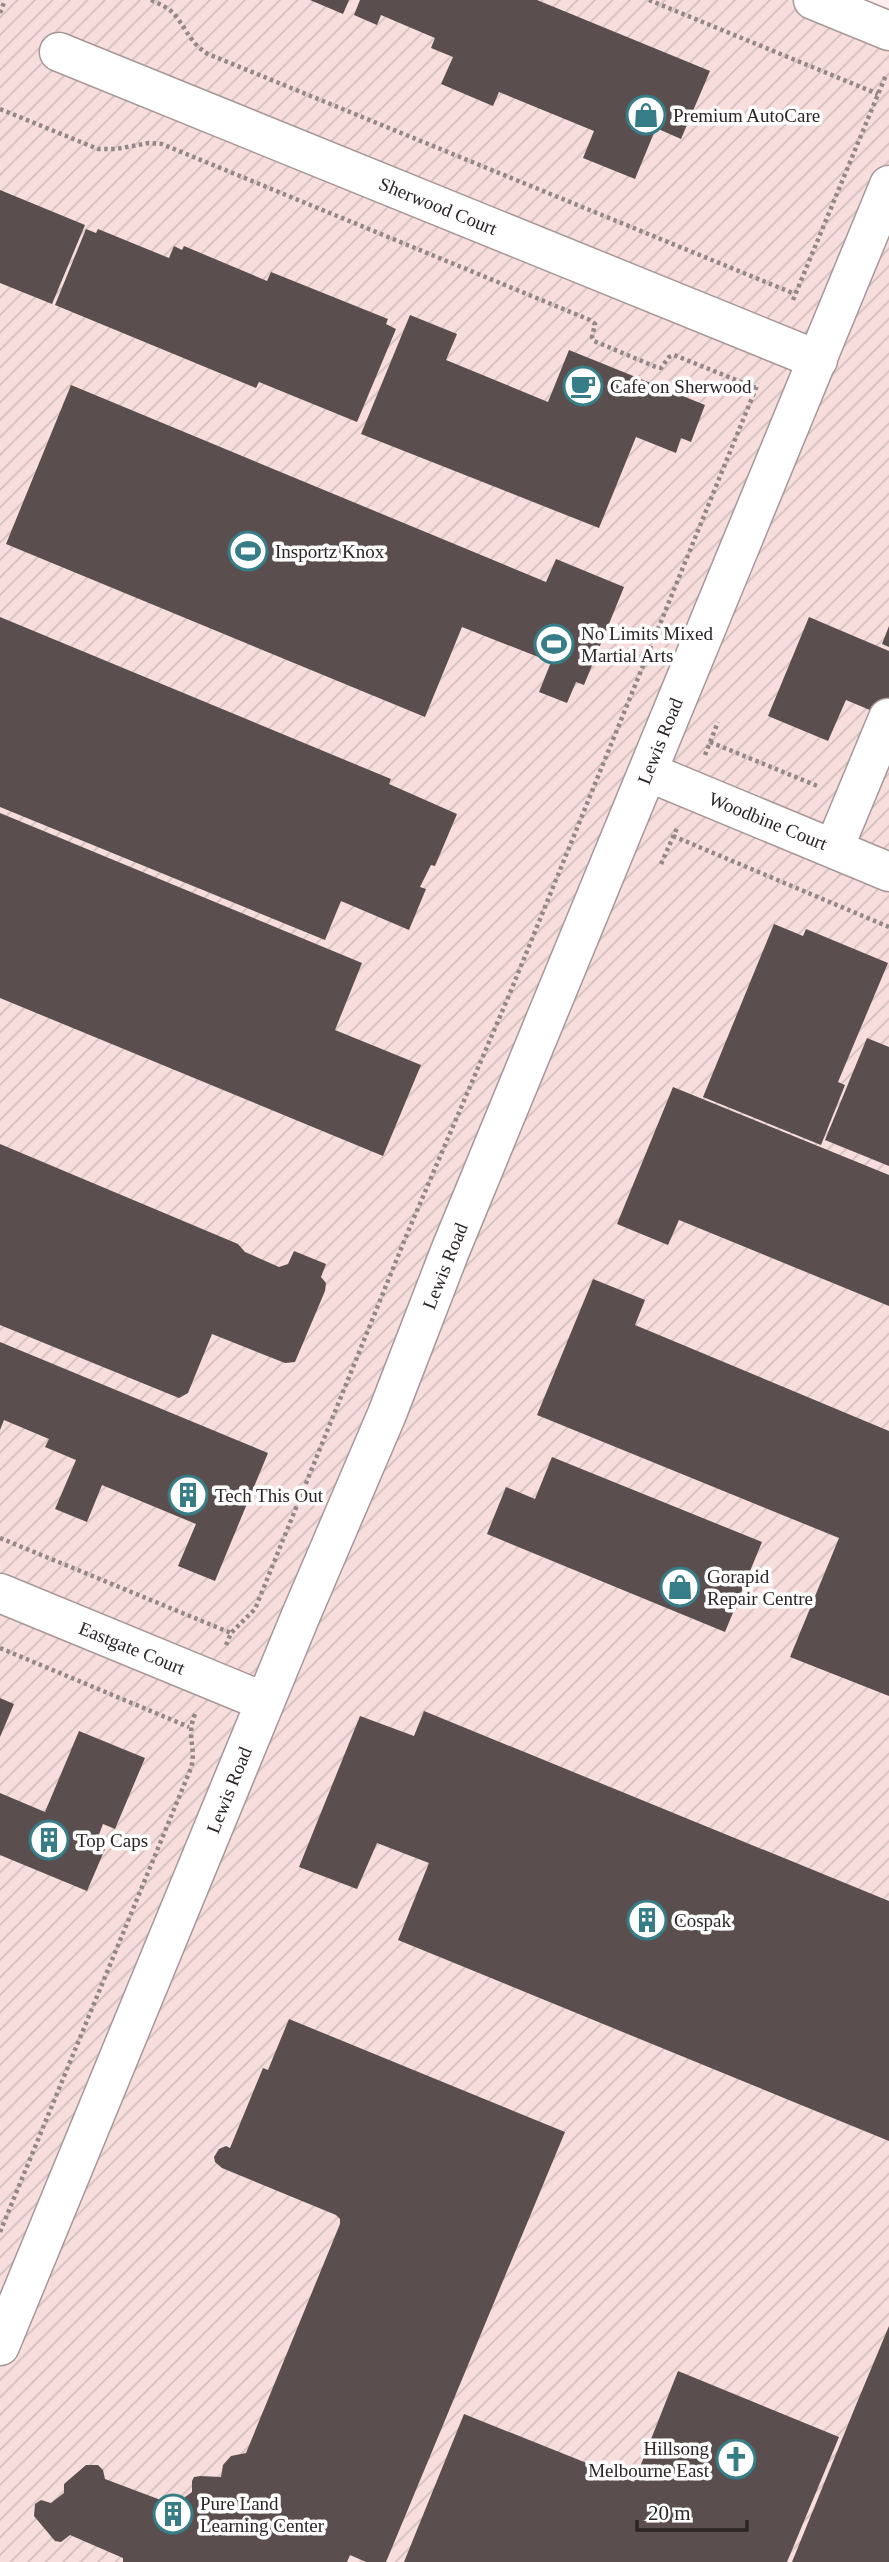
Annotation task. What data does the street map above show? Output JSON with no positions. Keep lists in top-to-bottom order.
{
  "streets": {
    "street": [
      "Sherwood Court",
      "Lewis Road",
      "Woodbine Court",
      "Eastgate Court"
    ]
  },
  "crossings": [
    ["Sherwood Court", "Lewis Road"],
    ["Lewis Road", "Woodbine Court"],
    ["Lewis Road", "Eastgate Court"]
  ],
  "places": {
    "shop": ["Premium AutoCare", "Gorapid Repair Centre"],
    "cafe": ["Cafe on Sherwood"],
    "sports": ["Insportz Knox", "No Limits Mixed Martial Arts"],
    "building": [
      "Tech This Out",
      "Top Caps",
      "Cospak",
      "Pure Land Learning Center"
    ],
    "church": ["Hillsong Melbourne East"]
  },
  "scale_bar": "20 m"
}
